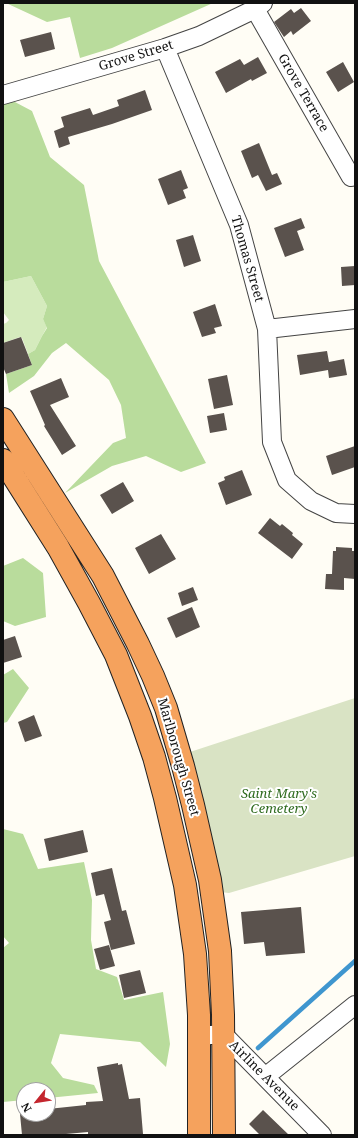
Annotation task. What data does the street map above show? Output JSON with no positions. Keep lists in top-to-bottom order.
{
  "streets": {
    "highway": ["Marlborough Street"],
    "street": [
      "Grove Street",
      "Grove Terrace",
      "Thomas Street",
      "Airline Avenue"
    ]
  },
  "crossings": [
    ["Grove Street", "Grove Terrace"],
    ["Grove Street", "Thomas Street"],
    ["Marlborough Street", "Airline Avenue"]
  ],
  "parks": ["Saint Mary's Cemetery"],
  "north": "bottom left"
}
